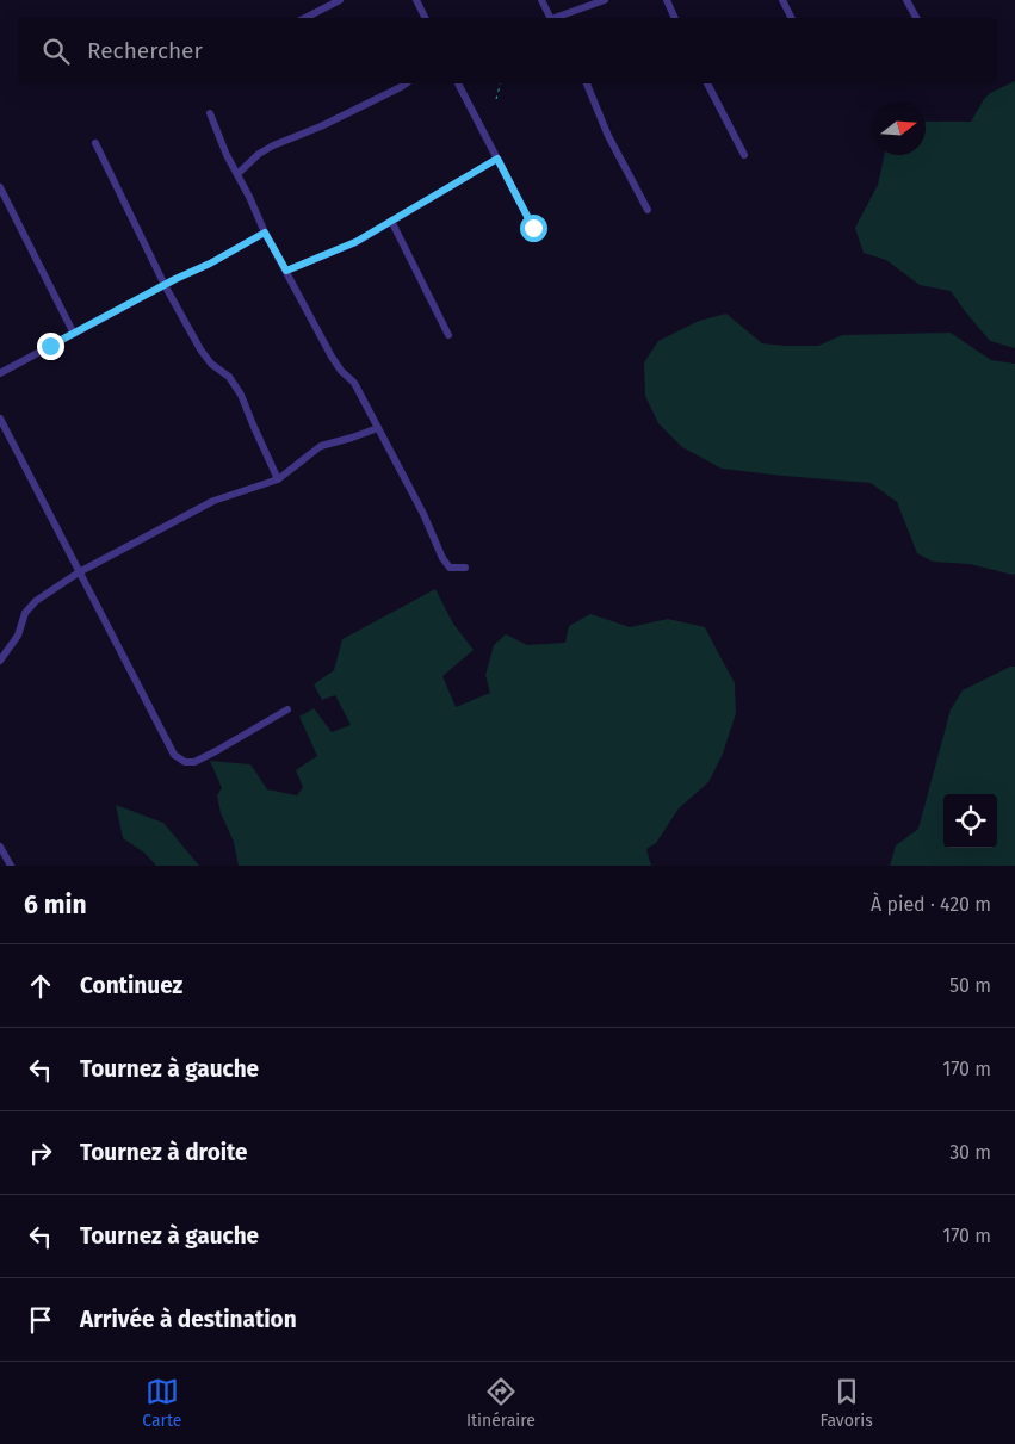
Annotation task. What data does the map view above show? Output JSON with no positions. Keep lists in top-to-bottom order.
{
  "north": "right",
  "page": {
    "search": "Rechercher",
    "heading": ["6 min", "À pied · 420 m"],
    "list": [
      ["Continuez", "50 m"],
      ["Tournez à gauche", "170 m"],
      ["Tournez à droite", "30 m"],
      ["Tournez à gauche", "170 m"],
      "Arrivée à destination"
    ],
    "nav": ["Carte", "Itinéraire", "Favoris"]
  }
}
